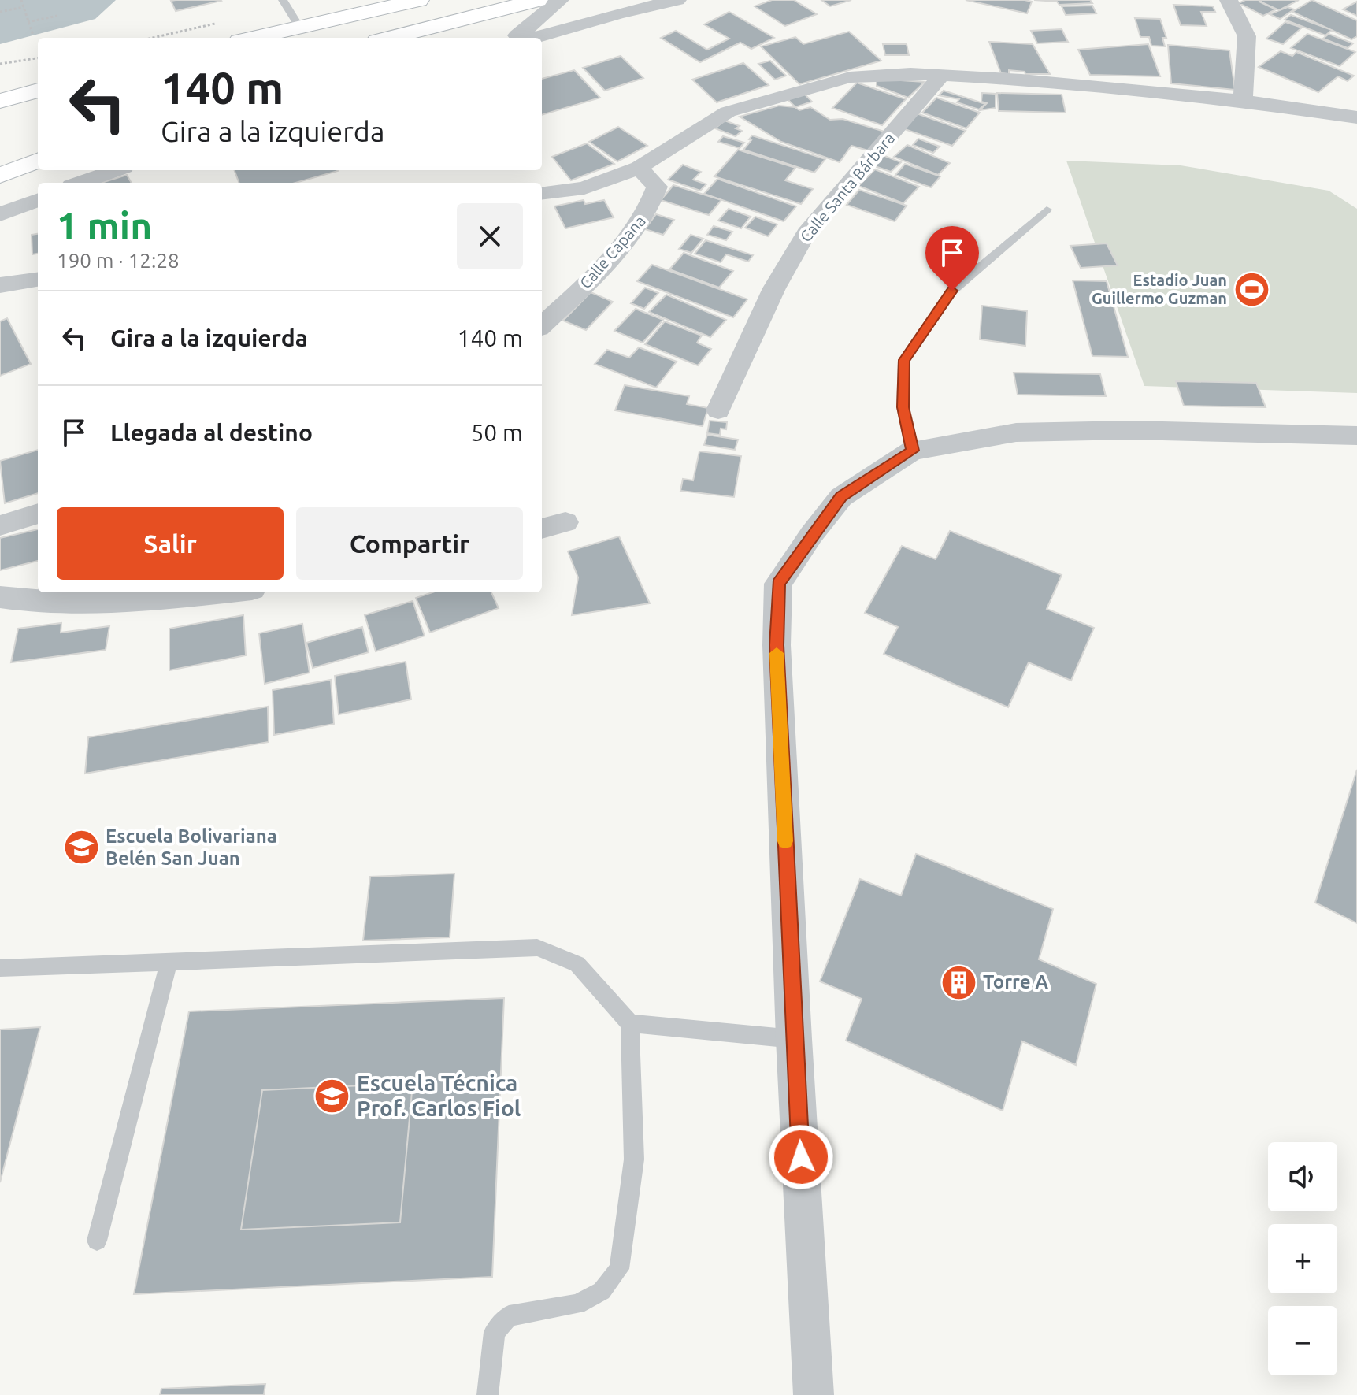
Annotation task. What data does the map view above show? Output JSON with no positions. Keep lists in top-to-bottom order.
{
  "streets": {
    "street": ["Calle Santa Bárbara", "Calle Capana"]
  },
  "places": {
    "sports": ["Estadio Juan Guillermo Guzman"],
    "school or university": ["Escuela Bolivariana Belén San Juan", "Escuela Técnica Prof. Carlos Fiol"],
    "building": ["Torre A"]
  },
  "page": {
    "turn": ["140 m", "Gira a la izquierda"],
    "heading": ["1 min", "190 m · 12:28"],
    "list": [
      {
        "name": "Gira a la izquierda",
        "value": "140 m"
      },
      {
        "name": "Llegada al destino",
        "value": "50 m"
      }
    ],
    "buttons": ["Salir", "Compartir"],
    "map_buttons": ["+", "−"]
  }
}
